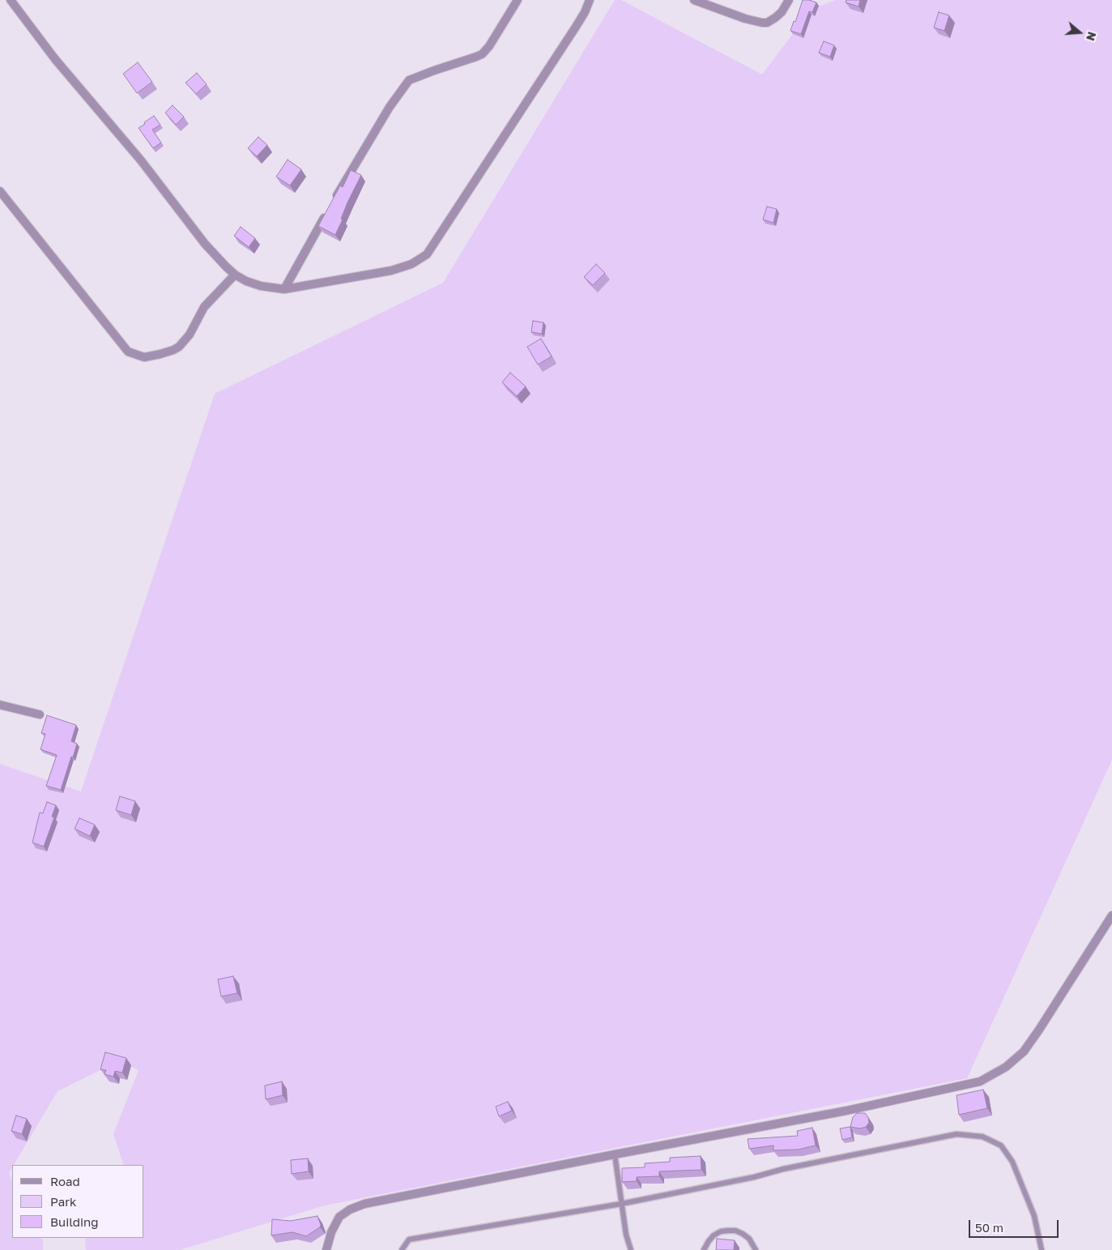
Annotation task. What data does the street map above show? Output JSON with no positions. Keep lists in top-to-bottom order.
{
  "legend": ["Road", "Park", "Building"],
  "scale_bar": "50 m",
  "north": "right"
}
